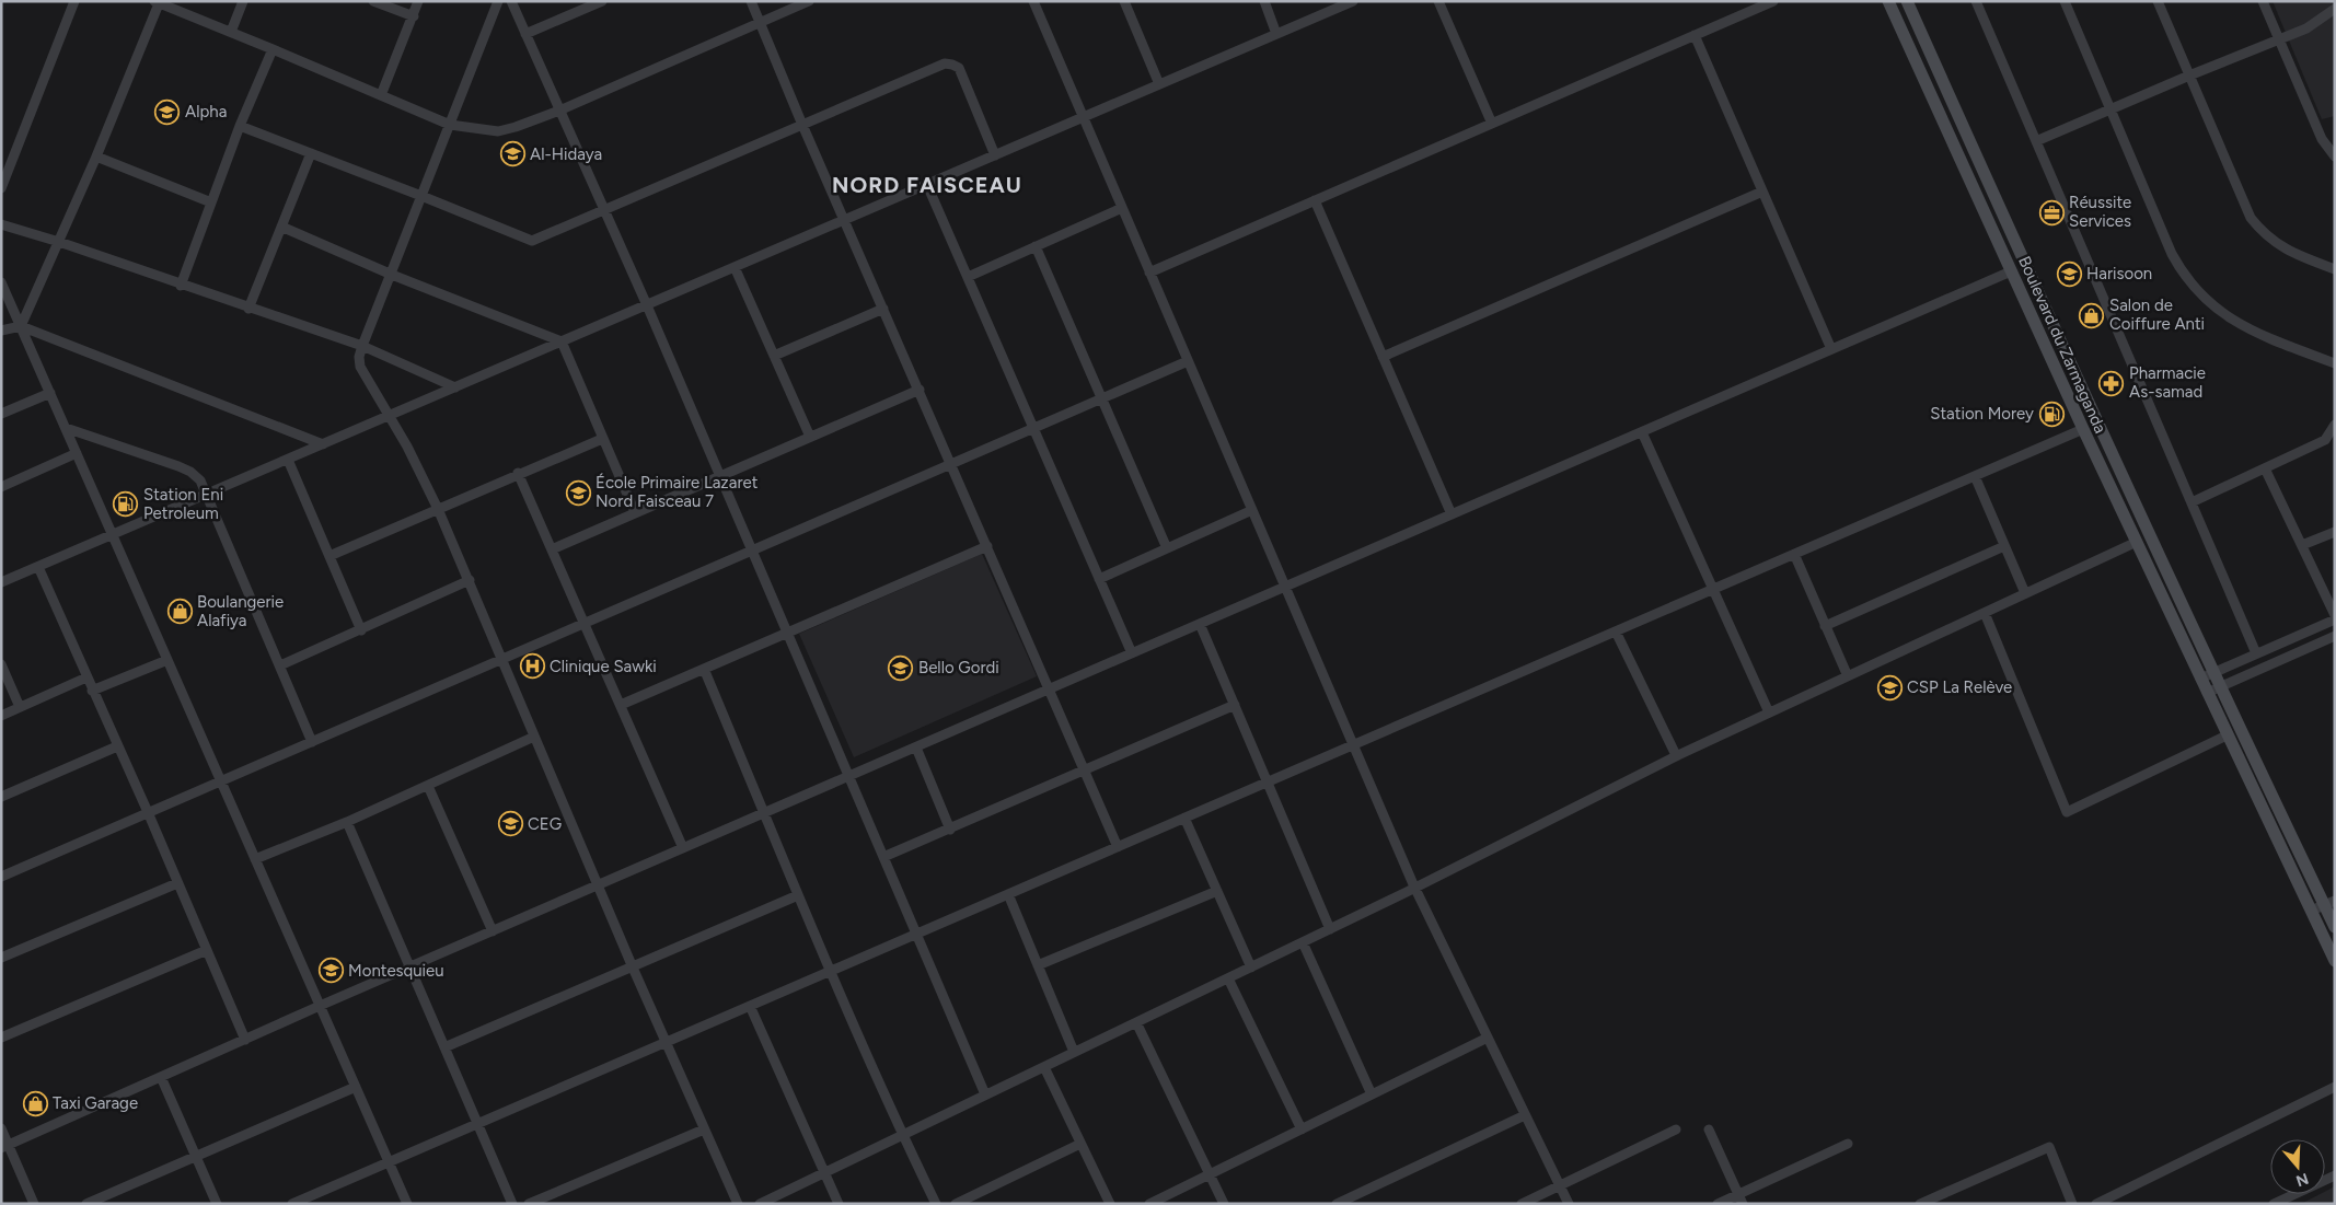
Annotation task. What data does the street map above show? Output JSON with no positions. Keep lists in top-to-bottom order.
{
  "streets": {
    "main road": ["Boulevard du Zarmaganda"]
  },
  "districts": ["NORD FAISCEAU"],
  "places": {
    "school or university": [
      "Alpha",
      "Al-Hidaya",
      "Harisoon",
      "École Primaire Lazaret Nord Faisceau 7",
      "Bello Gordi",
      "CSP La Relève",
      "CEG",
      "Montesquieu"
    ],
    "office": ["Réussite Services"],
    "shop": ["Salon de Coiffure Anti", "Boulangerie Alafiya", "Taxi Garage"],
    "pharmacy": ["Pharmacie As-samad"],
    "fuel station": ["Station Morey", "Station Eni Petroleum"],
    "hospital": ["Clinique Sawki"]
  },
  "north": "bottom"
}
